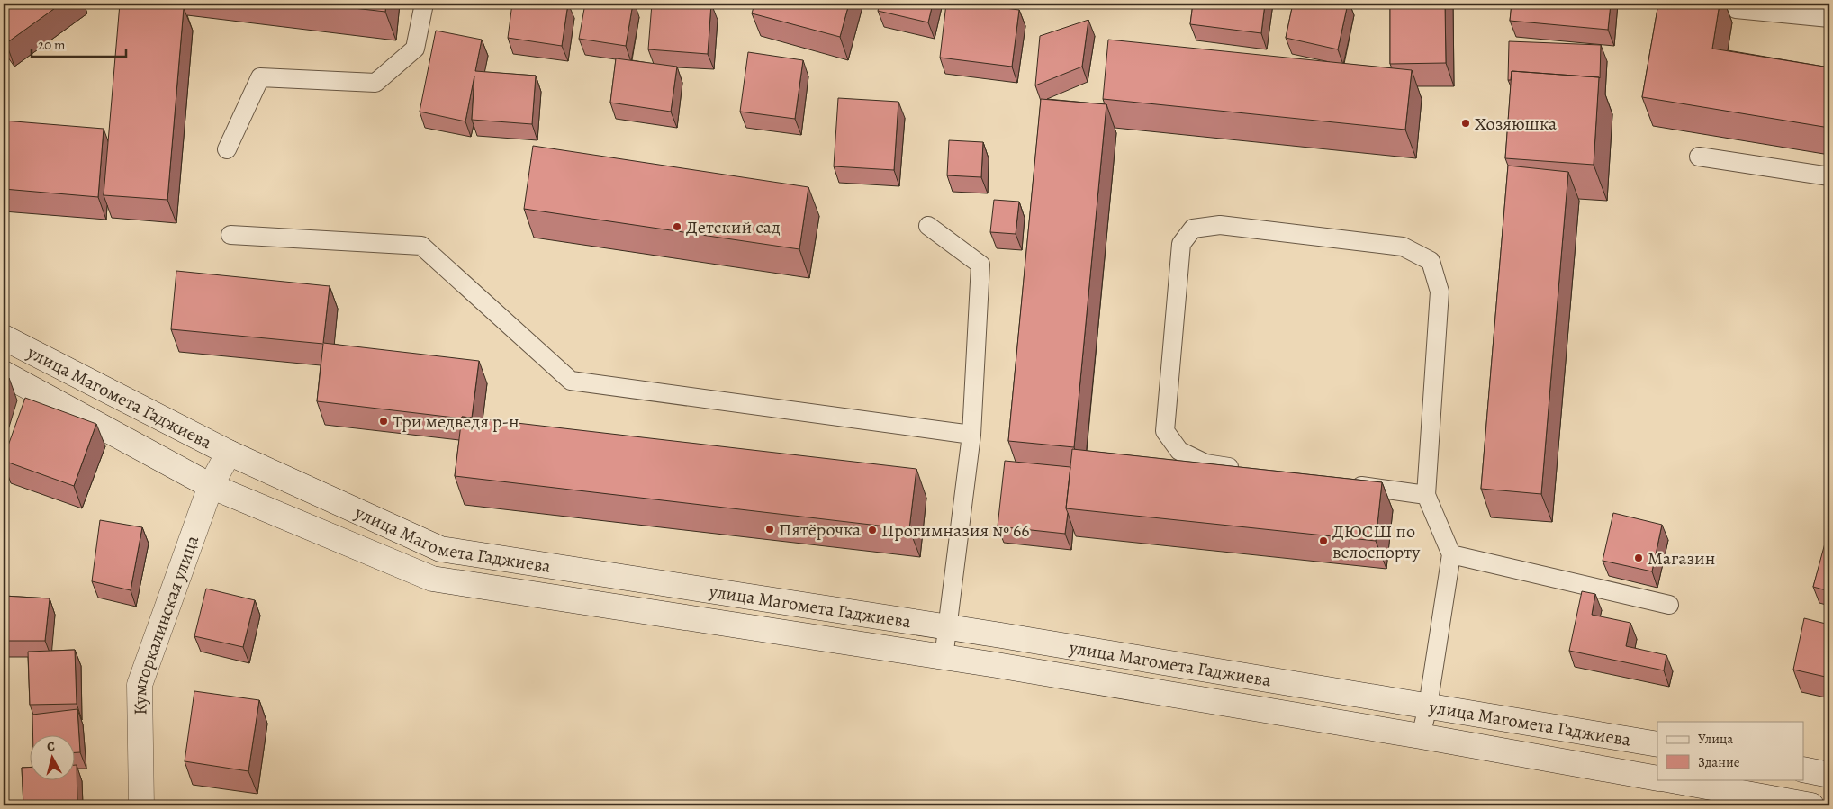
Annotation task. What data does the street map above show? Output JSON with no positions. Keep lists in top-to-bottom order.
{
  "streets": {
    "main road": ["улица Магомета Гаджиева", "Кумторкалинская улица"]
  },
  "crossings": [
    ["улица Магомета Гаджиева", "Кумторкалинская улица"]
  ],
  "places": [
    "Хозяюшка",
    "Детский сад",
    "Три медведя р-н",
    "Пятёрочка",
    "Прогимназия № 66",
    "ДЮСШ по велоспорту",
    "Магазин"
  ],
  "legend": ["Улица", "Здание"],
  "scale_bar": "20 m",
  "north": "top"
}
